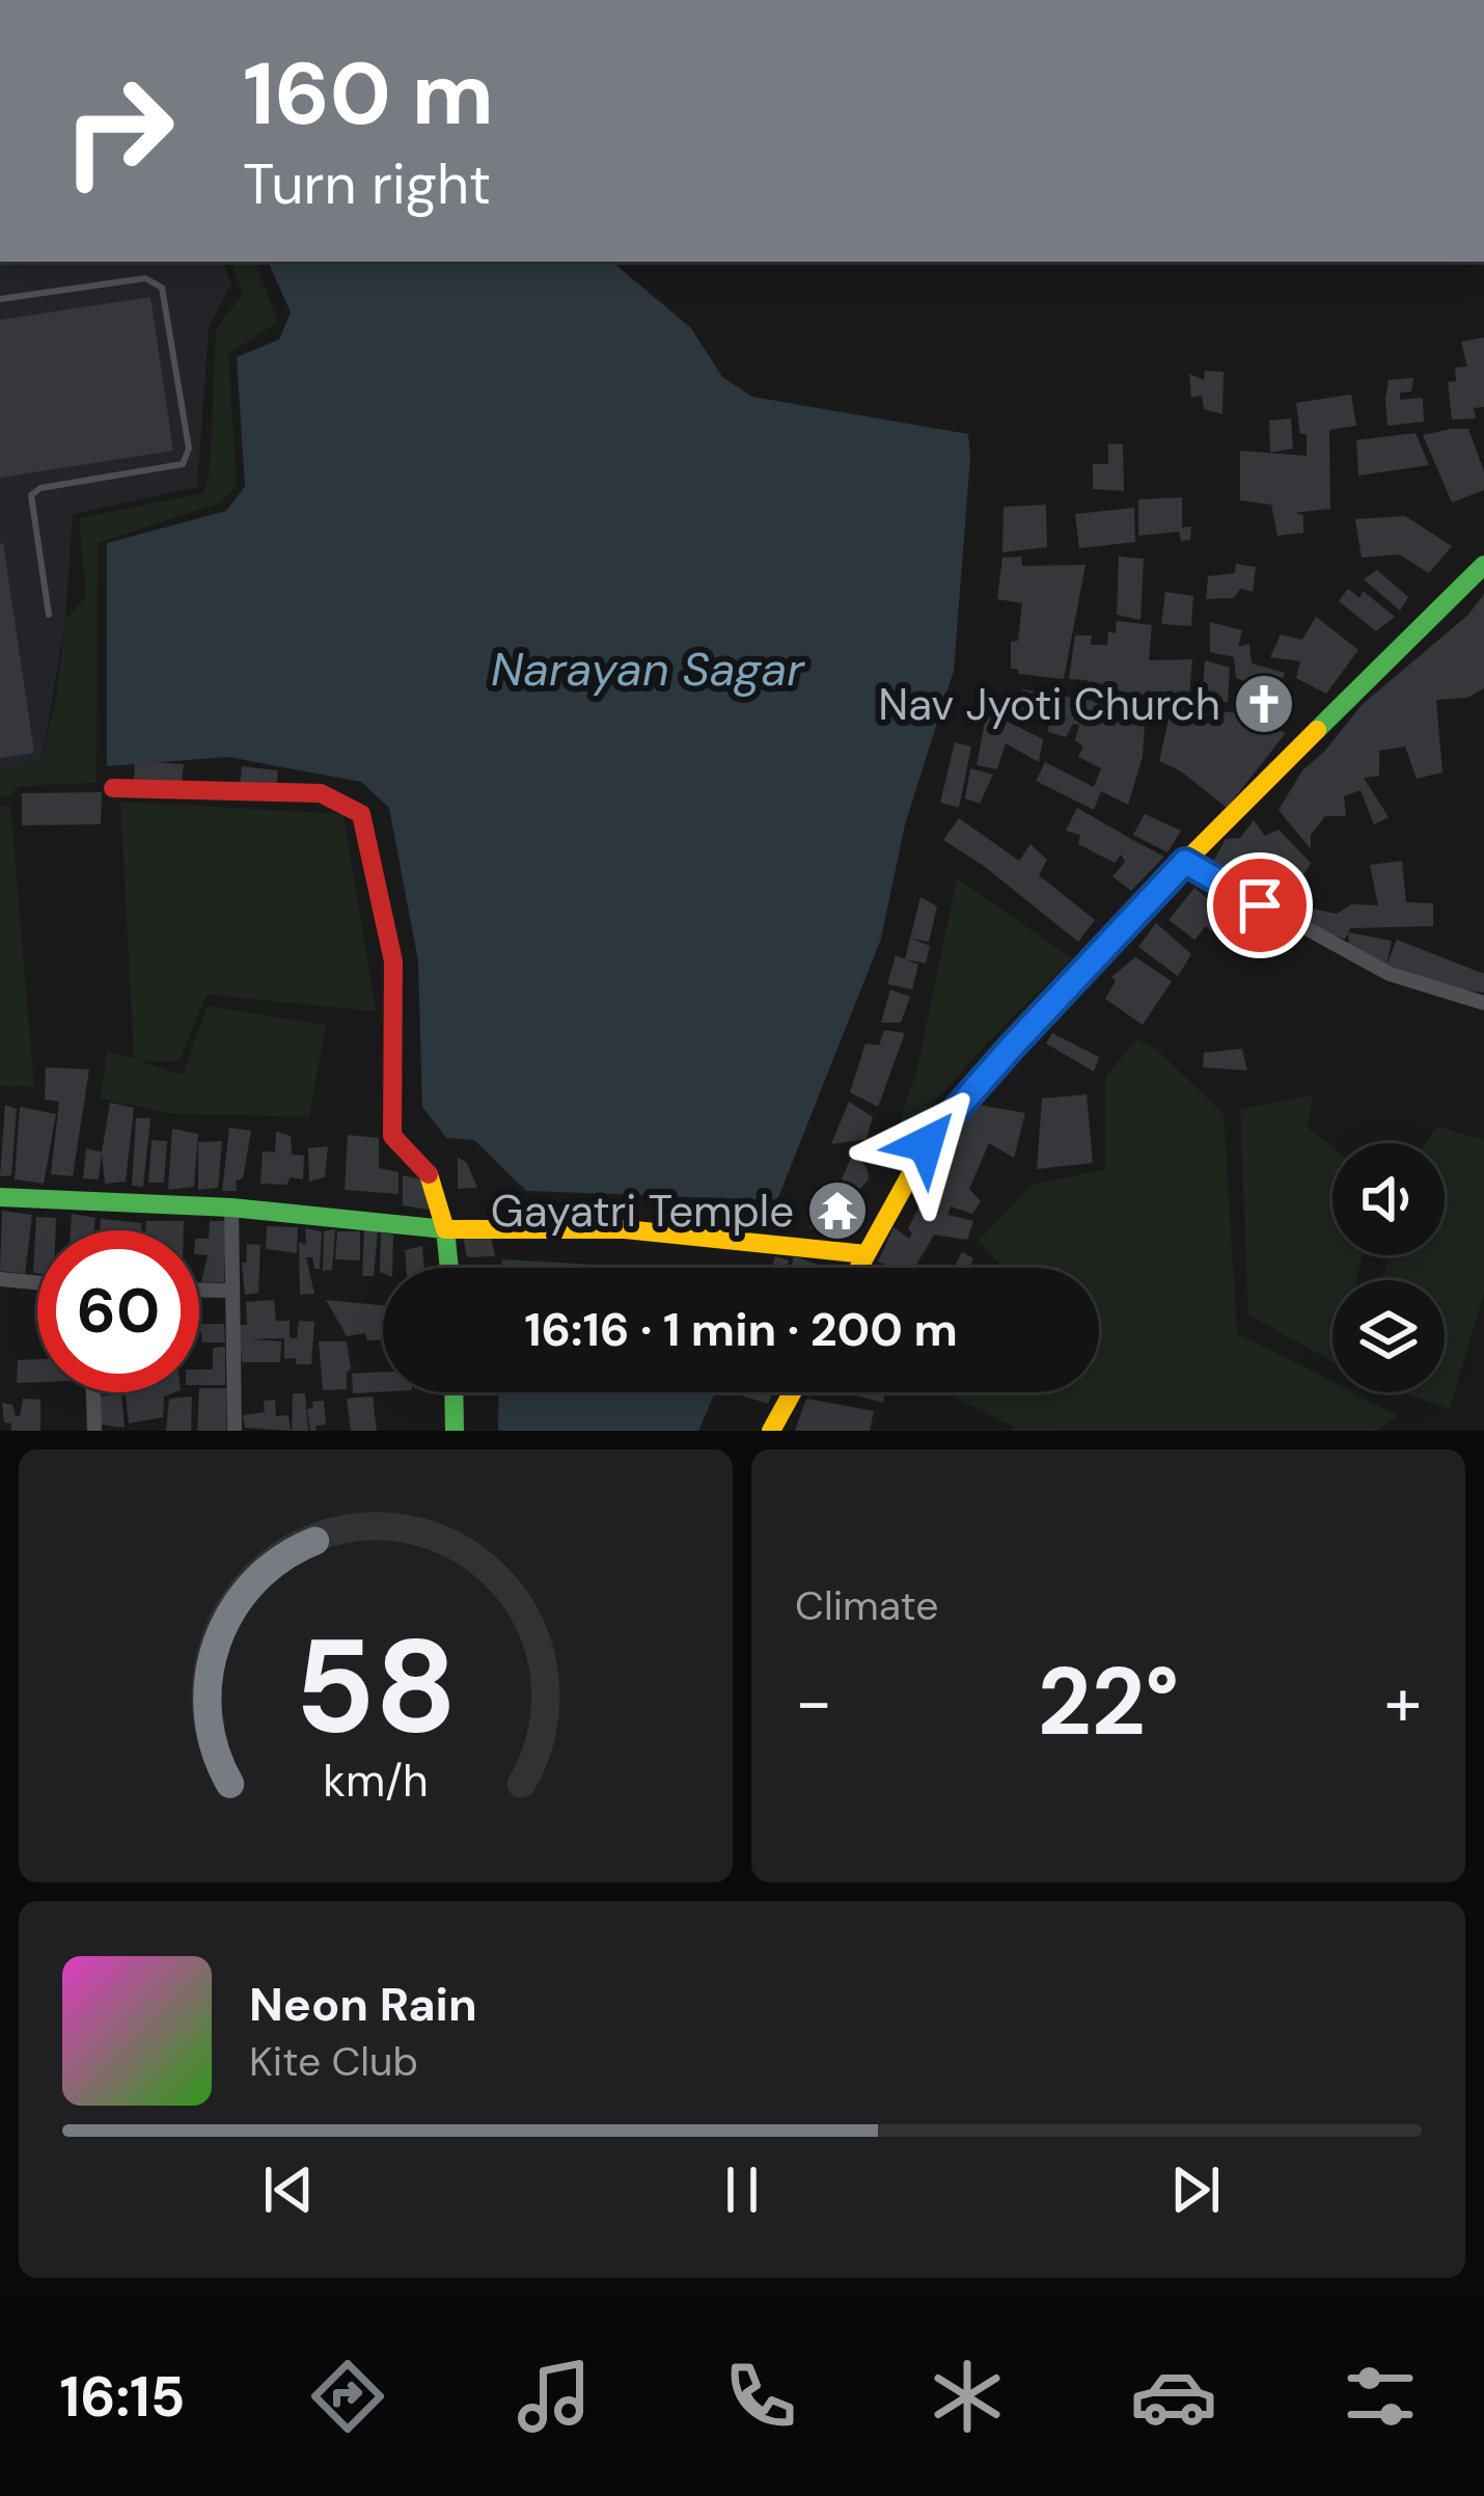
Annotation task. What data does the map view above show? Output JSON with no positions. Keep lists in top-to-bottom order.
{
  "water": ["Narayan Sagar"],
  "places": {
    "church": ["Nav Jyoti Church"],
    "temple": ["Gayatri Temple"]
  },
  "page": {
    "turn": ["160 m", "Turn right"],
    "limit": "60",
    "trip": "16:16 · 1 min · 200 m",
    "tile": "Climate",
    "heat": ["−", "22°", "+"],
    "song": ["Neon Rain", "Kite Club"],
    "tabs": "16:15",
    "gauge": ["58", "km/h"]
  }
}
